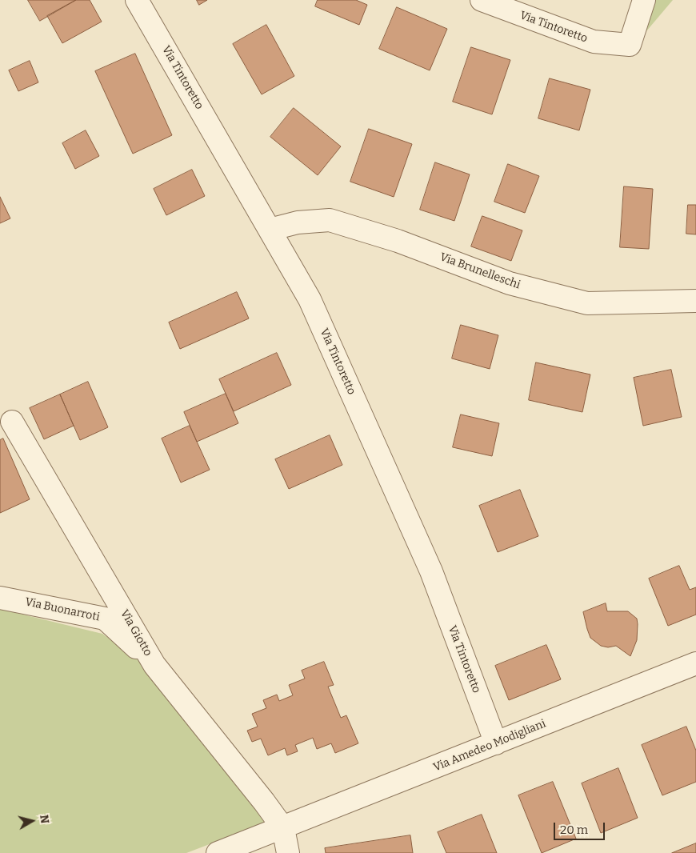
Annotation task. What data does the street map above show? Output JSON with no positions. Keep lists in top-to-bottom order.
{
  "streets": {
    "street": [
      "Via Tintoretto",
      "Via Brunelleschi",
      "Via Buonarroti",
      "Via Giotto",
      "Via Amedeo Modigliani"
    ]
  },
  "crossings": [
    ["Via Tintoretto", "Via Brunelleschi"],
    ["Via Tintoretto", "Via Amedeo Modigliani"],
    ["Via Buonarroti", "Via Giotto"],
    ["Via Giotto", "Via Amedeo Modigliani"]
  ],
  "scale_bar": "20 m",
  "north": "right"
}
